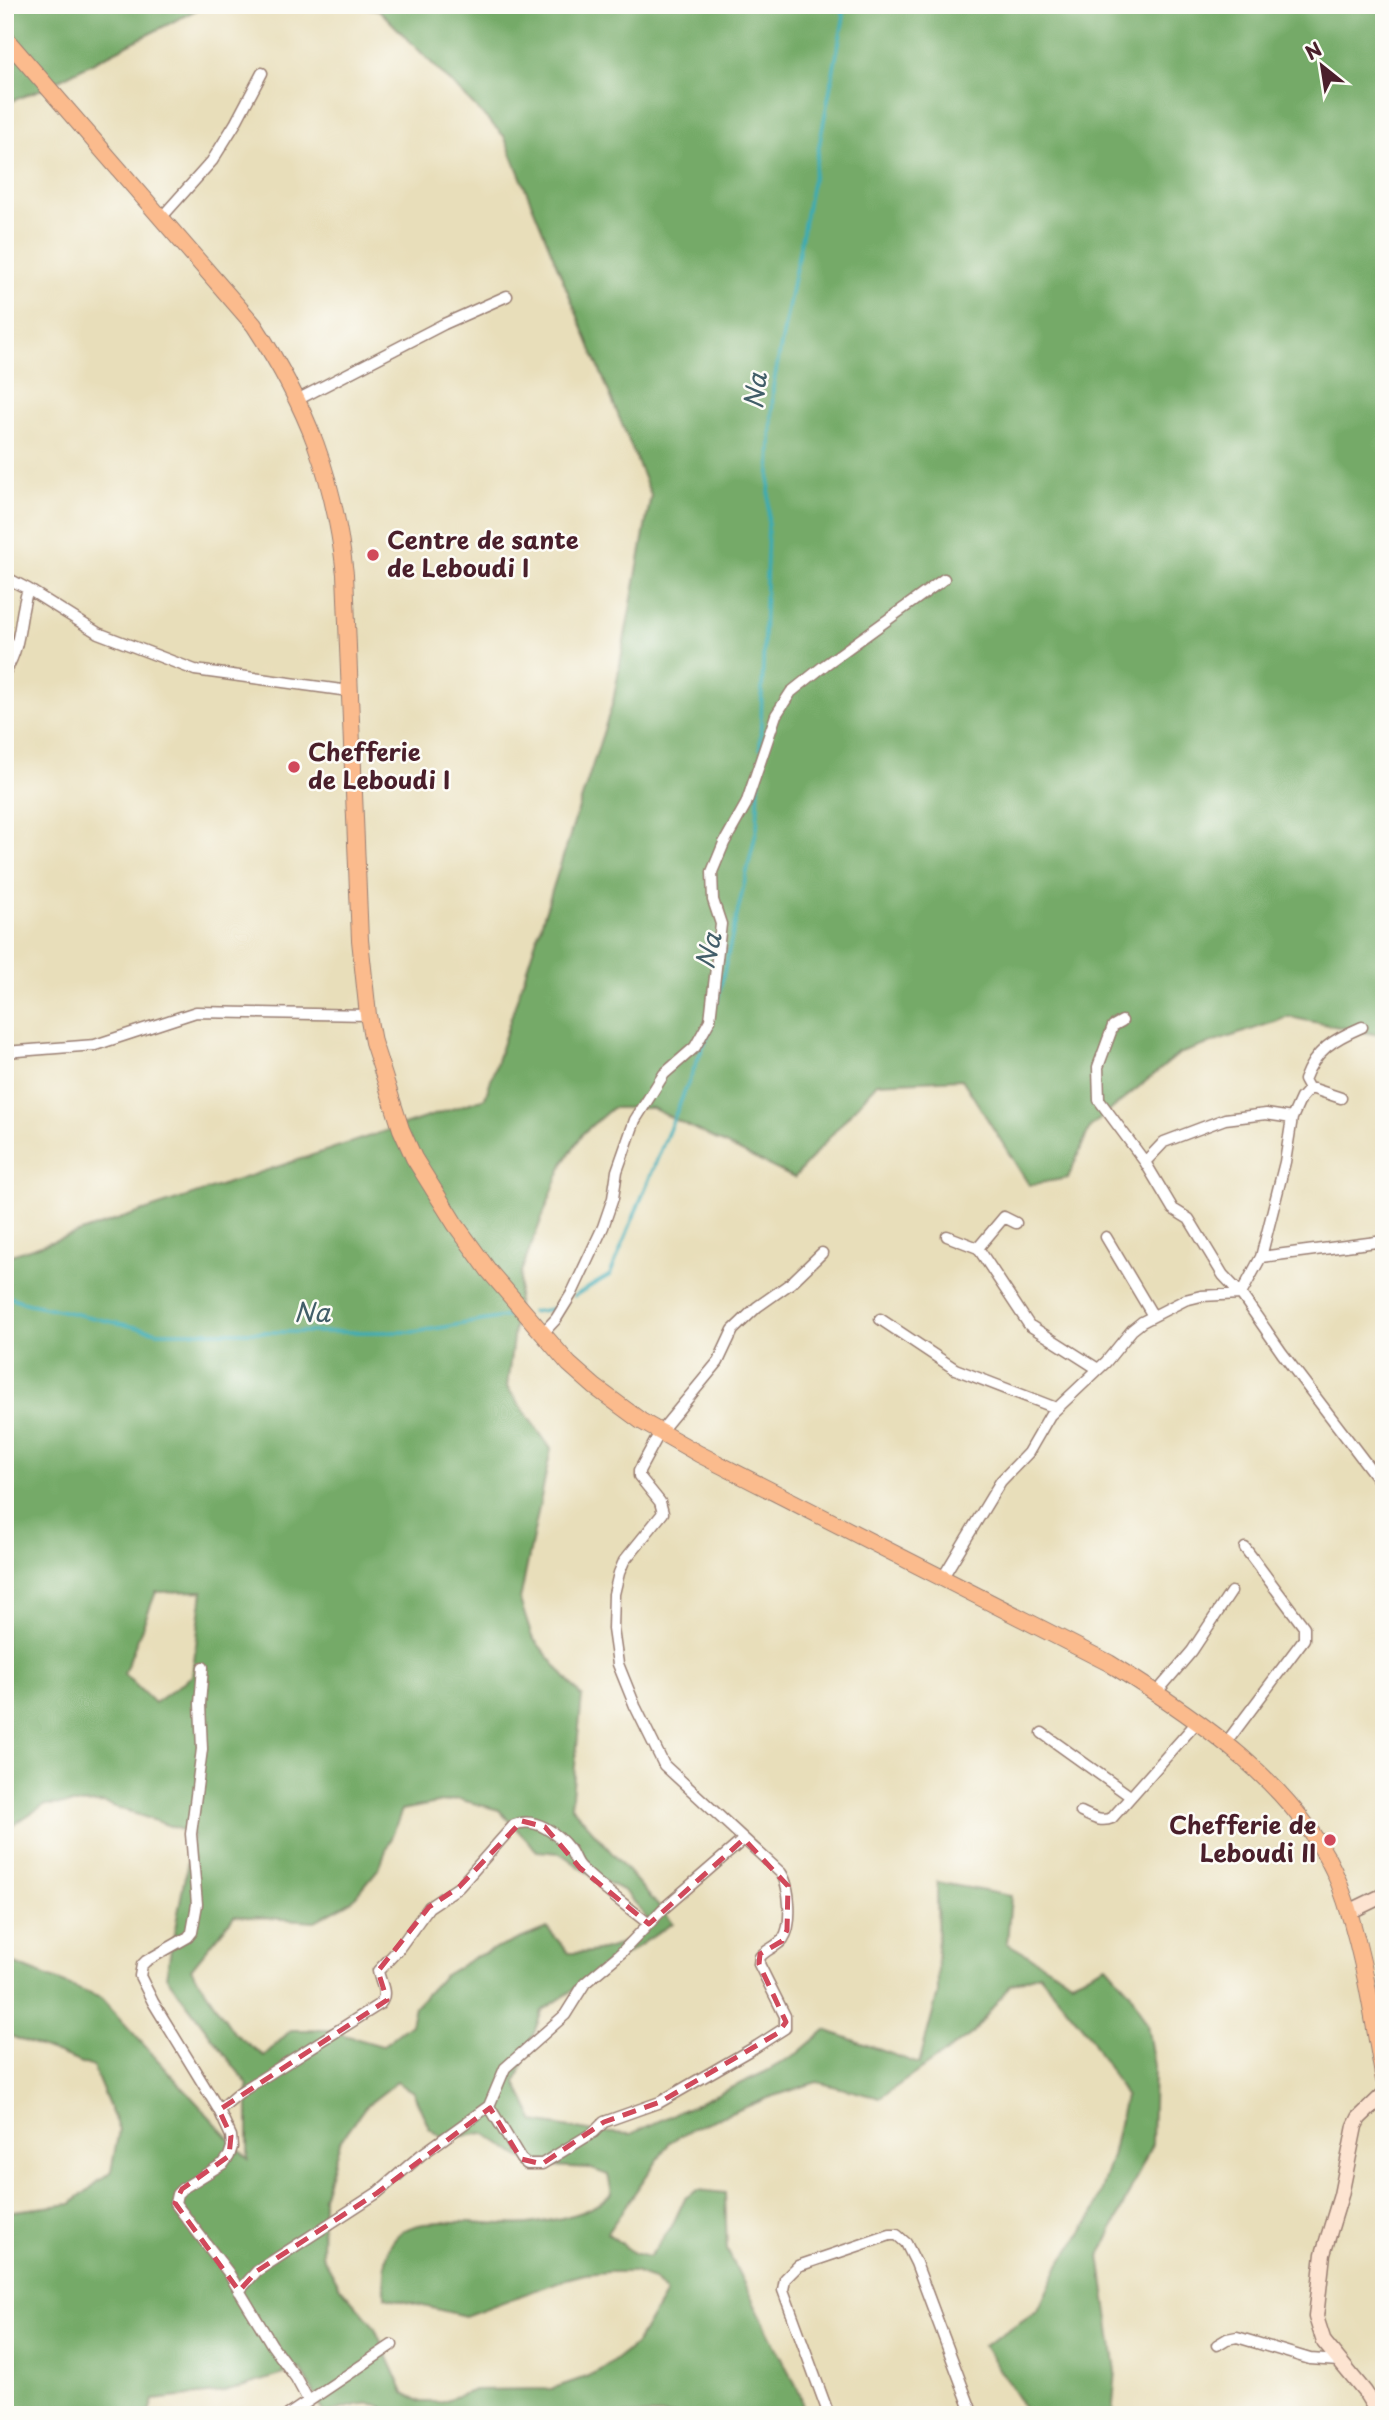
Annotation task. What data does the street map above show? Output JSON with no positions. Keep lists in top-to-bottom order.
{
  "water": ["Na"],
  "places": ["Centre de sante de Leboudi I", "Chefferie de Leboudi I", "Chefferie de Leboudi II"],
  "north": "top left"
}
